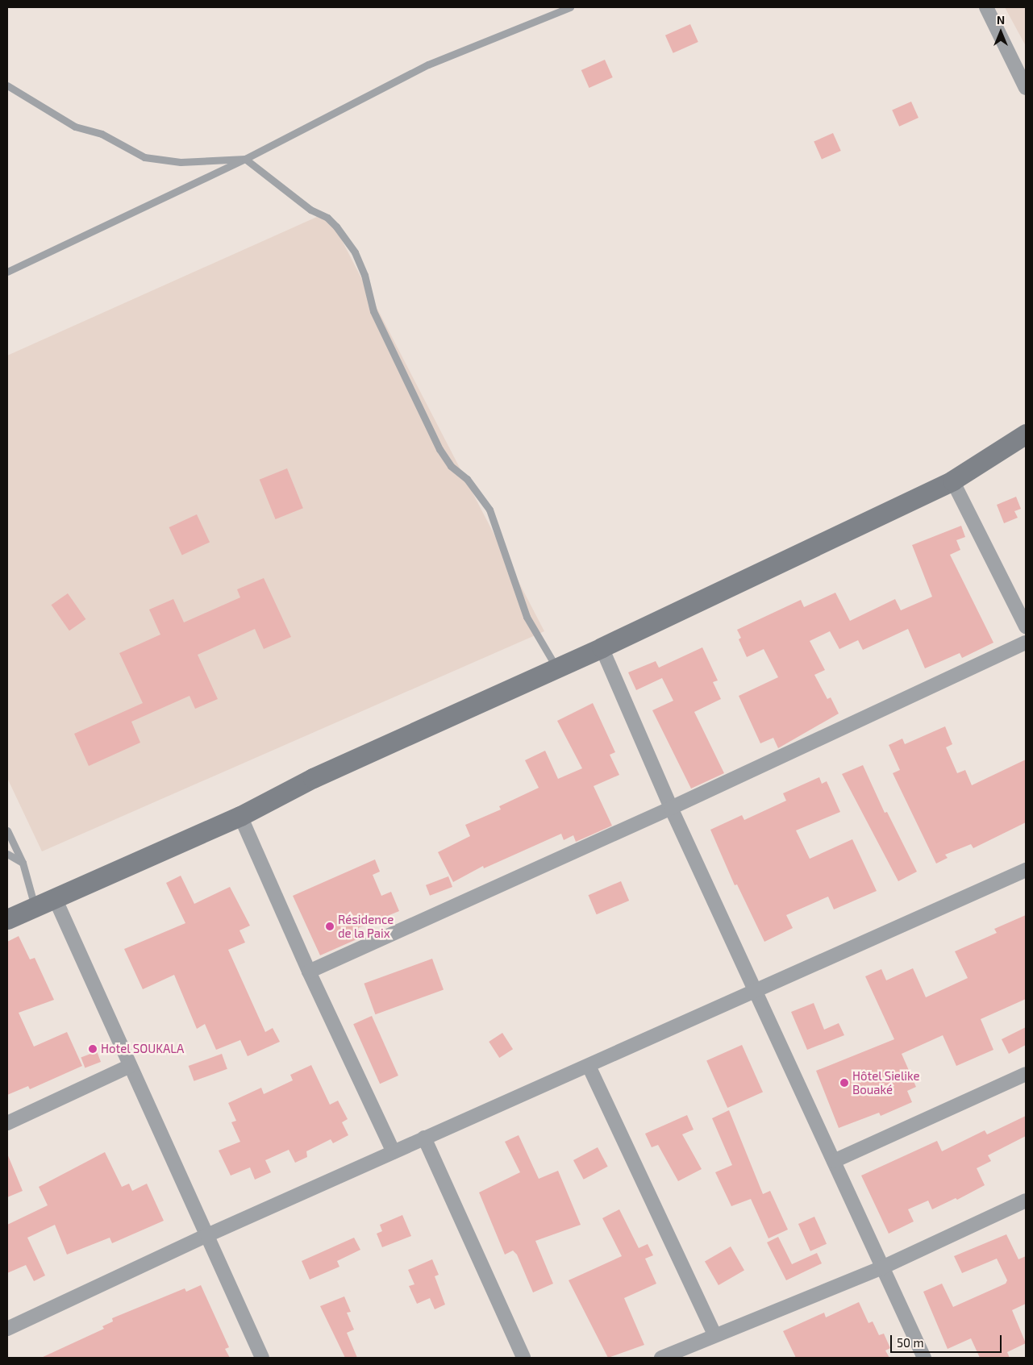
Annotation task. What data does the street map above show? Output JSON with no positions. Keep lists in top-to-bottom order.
{
  "places": ["Résidence de la Paix", "Hotel SOUKALA", "Hôtel Sielike Bouaké"],
  "scale_bar": "50 m",
  "north": "top"
}
